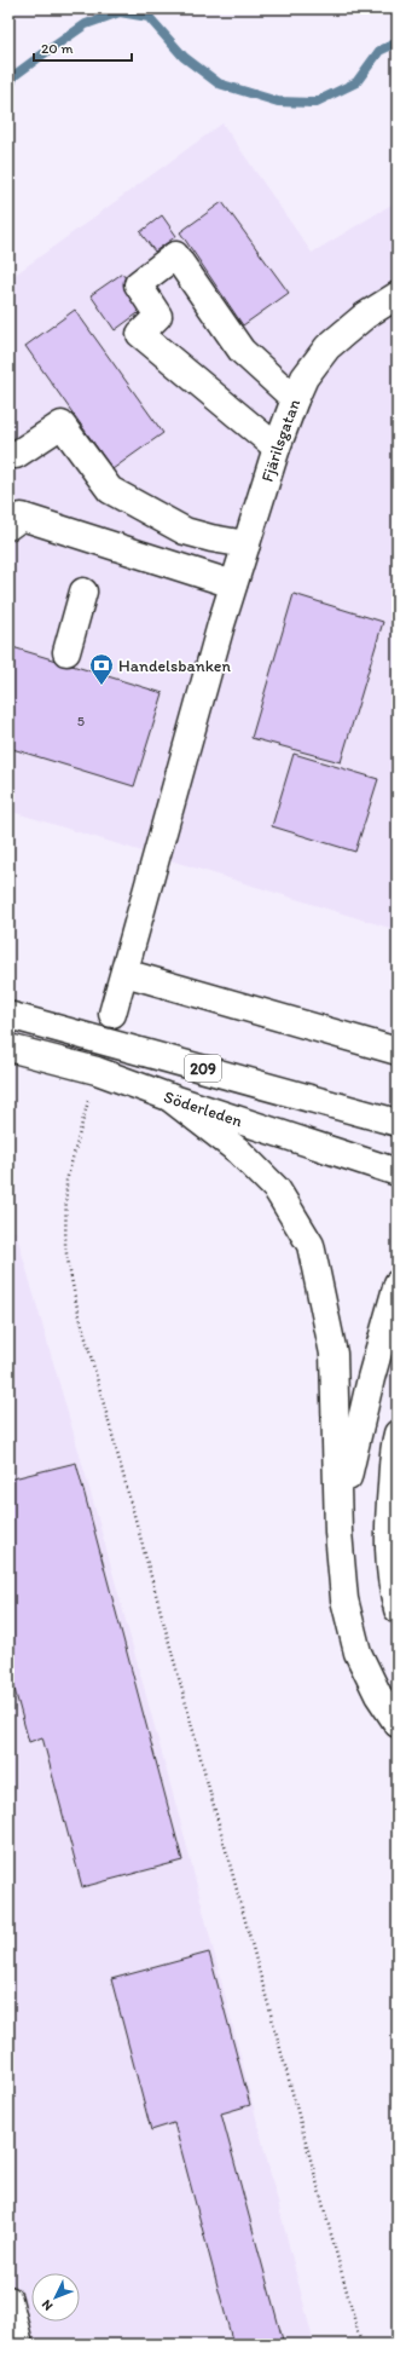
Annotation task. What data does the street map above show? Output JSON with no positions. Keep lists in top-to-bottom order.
{
  "streets": {
    "main road": ["Fjärilsgatan", "209", "Söderleden"]
  },
  "places": {
    "bank": ["Handelsbanken"]
  },
  "house_numbers": ["5"],
  "scale_bar": "20 m",
  "north": "bottom left"
}
